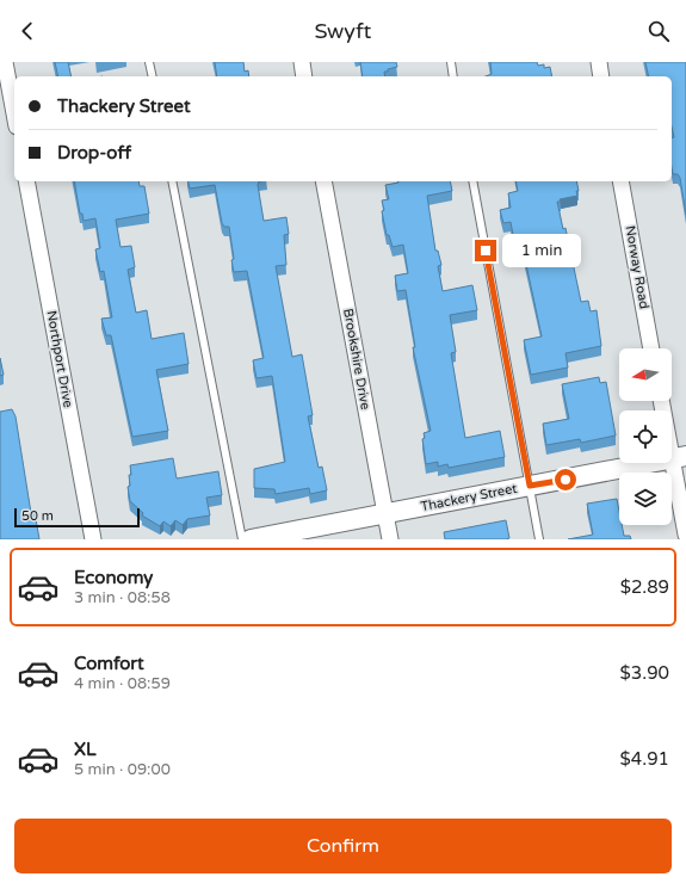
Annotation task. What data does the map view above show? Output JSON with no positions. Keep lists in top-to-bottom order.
{
  "streets": {
    "street": [
      "Norway Road",
      "Northport Drive",
      "Brookshire Drive",
      "Thackery Street"
    ]
  },
  "crossings": [
    ["Brookshire Drive", "Thackery Street"]
  ],
  "scale_bar": "50 m",
  "north": "left",
  "page": {
    "header": "Swyft",
    "banner": ["Thackery Street", "Drop-off"],
    "bubble": "1 min",
    "scale": "50 m",
    "list": [
      {
        "name": "Economy",
        "note": "3 min · 08:58",
        "value": "$2.89"
      },
      {
        "name": "Comfort",
        "note": "4 min · 08:59",
        "value": "$3.90"
      },
      {
        "name": "XL",
        "note": "5 min · 09:00",
        "value": "$4.91"
      }
    ],
    "buttons": "Confirm"
  }
}
